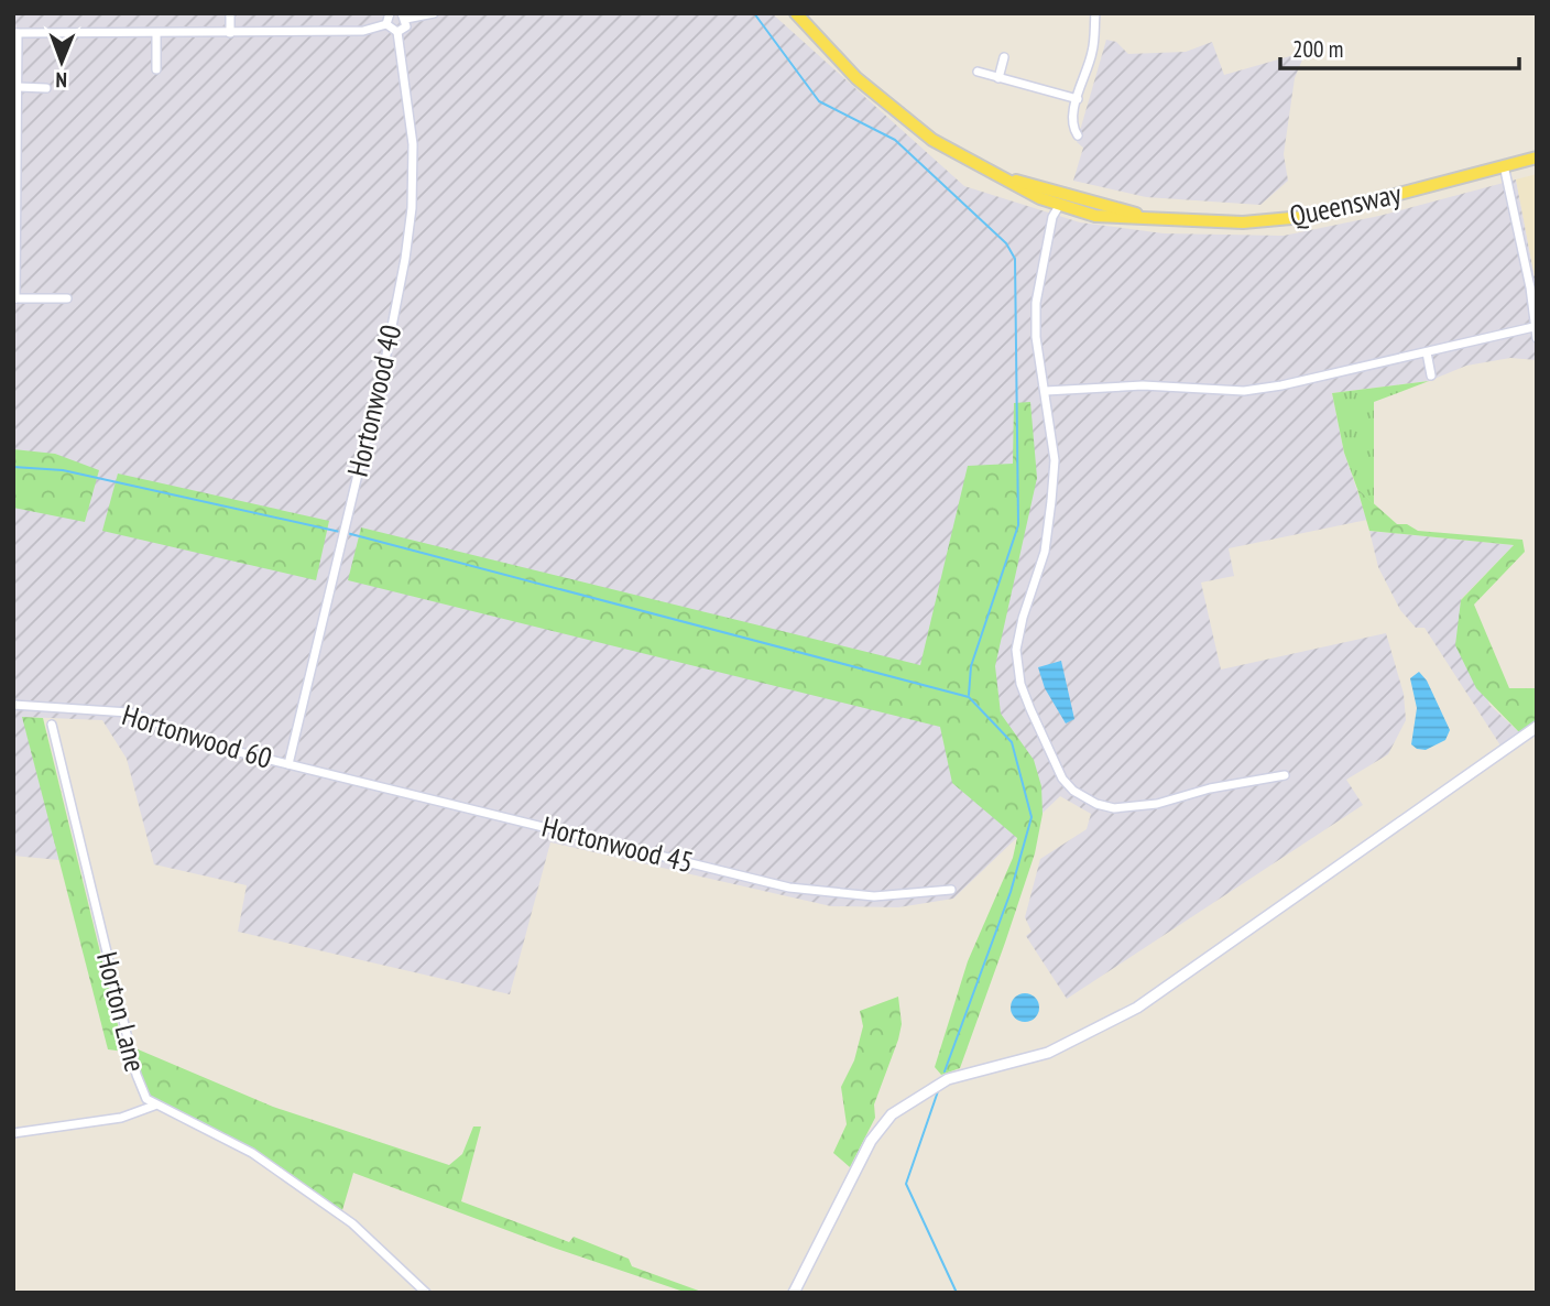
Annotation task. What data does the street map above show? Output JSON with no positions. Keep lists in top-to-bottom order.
{
  "streets": {
    "main road": ["Queensway"],
    "street": [
      "Hortonwood 40",
      "Hortonwood 60",
      "Hortonwood 45",
      "Horton Lane"
    ]
  },
  "crossings": [
    ["Hortonwood 40", "Hortonwood 60"],
    ["Hortonwood 40", "Hortonwood 45"],
    ["Hortonwood 60", "Hortonwood 45"]
  ],
  "scale_bar": "200 m",
  "north": "bottom"
}
